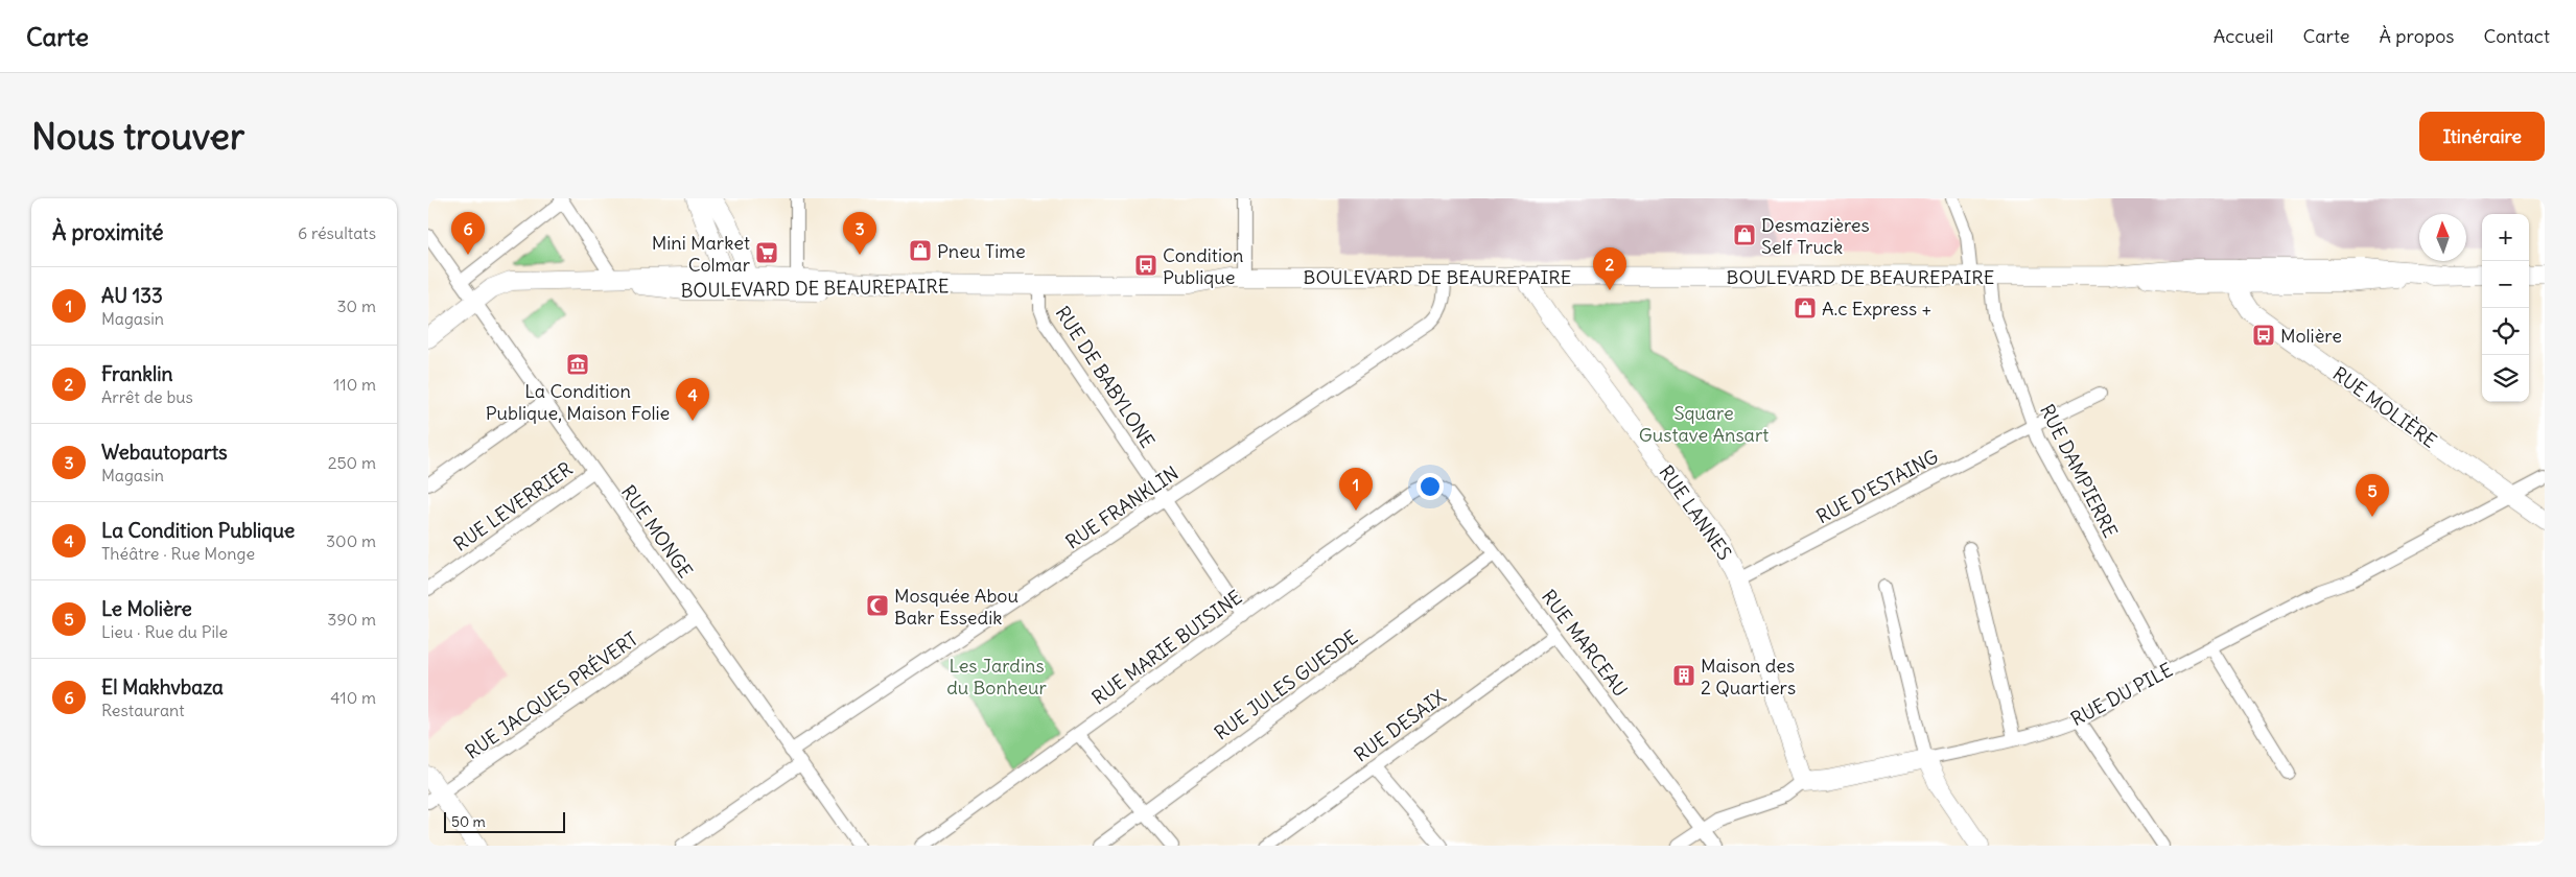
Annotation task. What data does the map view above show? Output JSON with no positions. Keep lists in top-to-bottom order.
{
  "streets": {
    "main road": [
      "BOULEVARD DE BEAUREPAIRE",
      "RUE MOLIÈRE",
      "RUE LANNES",
      "RUE DU PILE"
    ],
    "street": [
      "RUE DE BABYLONE",
      "RUE DAMPIERRE",
      "RUE D'ESTAING",
      "RUE LEVERRIER",
      "RUE FRANKLIN",
      "RUE MONGE",
      "RUE MARCEAU",
      "RUE MARIE BUISINE",
      "RUE JULES GUESDE",
      "RUE JACQUES PRÉVERT",
      "RUE DESAIX"
    ]
  },
  "crossings": [
    ["BOULEVARD DE BEAUREPAIRE", "RUE DE BABYLONE"],
    ["BOULEVARD DE BEAUREPAIRE", "RUE MOLIÈRE"],
    ["BOULEVARD DE BEAUREPAIRE", "RUE DAMPIERRE"],
    ["BOULEVARD DE BEAUREPAIRE", "RUE FRANKLIN"],
    ["BOULEVARD DE BEAUREPAIRE", "RUE LANNES"],
    ["BOULEVARD DE BEAUREPAIRE", "RUE MONGE"],
    ["RUE DE BABYLONE", "RUE FRANKLIN"],
    ["RUE DE BABYLONE", "RUE MARIE BUISINE"],
    ["RUE MOLIÈRE", "RUE DU PILE"],
    ["RUE DAMPIERRE", "RUE D'ESTAING"],
    ["RUE DAMPIERRE", "RUE DU PILE"],
    ["RUE D'ESTAING", "RUE LANNES"],
    ["RUE LEVERRIER", "RUE MONGE"],
    ["RUE FRANKLIN", "RUE MONGE"],
    ["RUE LANNES", "RUE DU PILE"],
    ["RUE MONGE", "RUE JACQUES PRÉVERT"],
    ["RUE MARCEAU", "RUE MARIE BUISINE"],
    ["RUE MARCEAU", "RUE JULES GUESDE"],
    ["RUE MARCEAU", "RUE DU PILE"],
    ["RUE MARCEAU", "RUE DESAIX"]
  ],
  "parks": ["Square Gustave Ansart", "Les Jardins du Bonheur"],
  "places": {
    "shop": ["Desmazières Self Truck", "Pneu Time", "A.c Express +"],
    "supermarket": ["Mini Market Colmar"],
    "bus stop": ["Condition Publique", "Molière"],
    "museum": ["La Condition Publique, Maison Folie"],
    "mosque": ["Mosquée Abou Bakr Essedik"],
    "building": ["Maison des 2 Quartiers"]
  },
  "scale_bar": "50 m",
  "north": "top",
  "page": {
    "header": "Carte",
    "nav": [
      "Accueil",
      "Carte",
      "À propos",
      "Contact"
    ],
    "buttons": "Itinéraire",
    "title": "Nous trouver",
    "heading": ["À proximité", "6 résultats"],
    "pins": [
      "3",
      "6",
      "2",
      "4",
      "1",
      "5"
    ],
    "map_buttons": ["+", "−"],
    "list": [
      {
        "mark": "1",
        "name": "AU 133",
        "note": "Magasin",
        "value": "30 m"
      },
      {
        "mark": "2",
        "name": "Franklin",
        "note": "Arrêt de bus",
        "value": "110 m"
      },
      {
        "mark": "3",
        "name": "Webautoparts",
        "note": "Magasin",
        "value": "250 m"
      },
      {
        "mark": "4",
        "name": "La Condition Publique",
        "note": "Théâtre · Rue Monge",
        "value": "300 m"
      },
      {
        "mark": "5",
        "name": "Le Molière",
        "note": "Lieu · Rue du Pile",
        "value": "390 m"
      },
      {
        "mark": "6",
        "name": "El Makhvbaza",
        "note": "Restaurant",
        "value": "410 m"
      }
    ],
    "scale": "50 m"
  }
}
